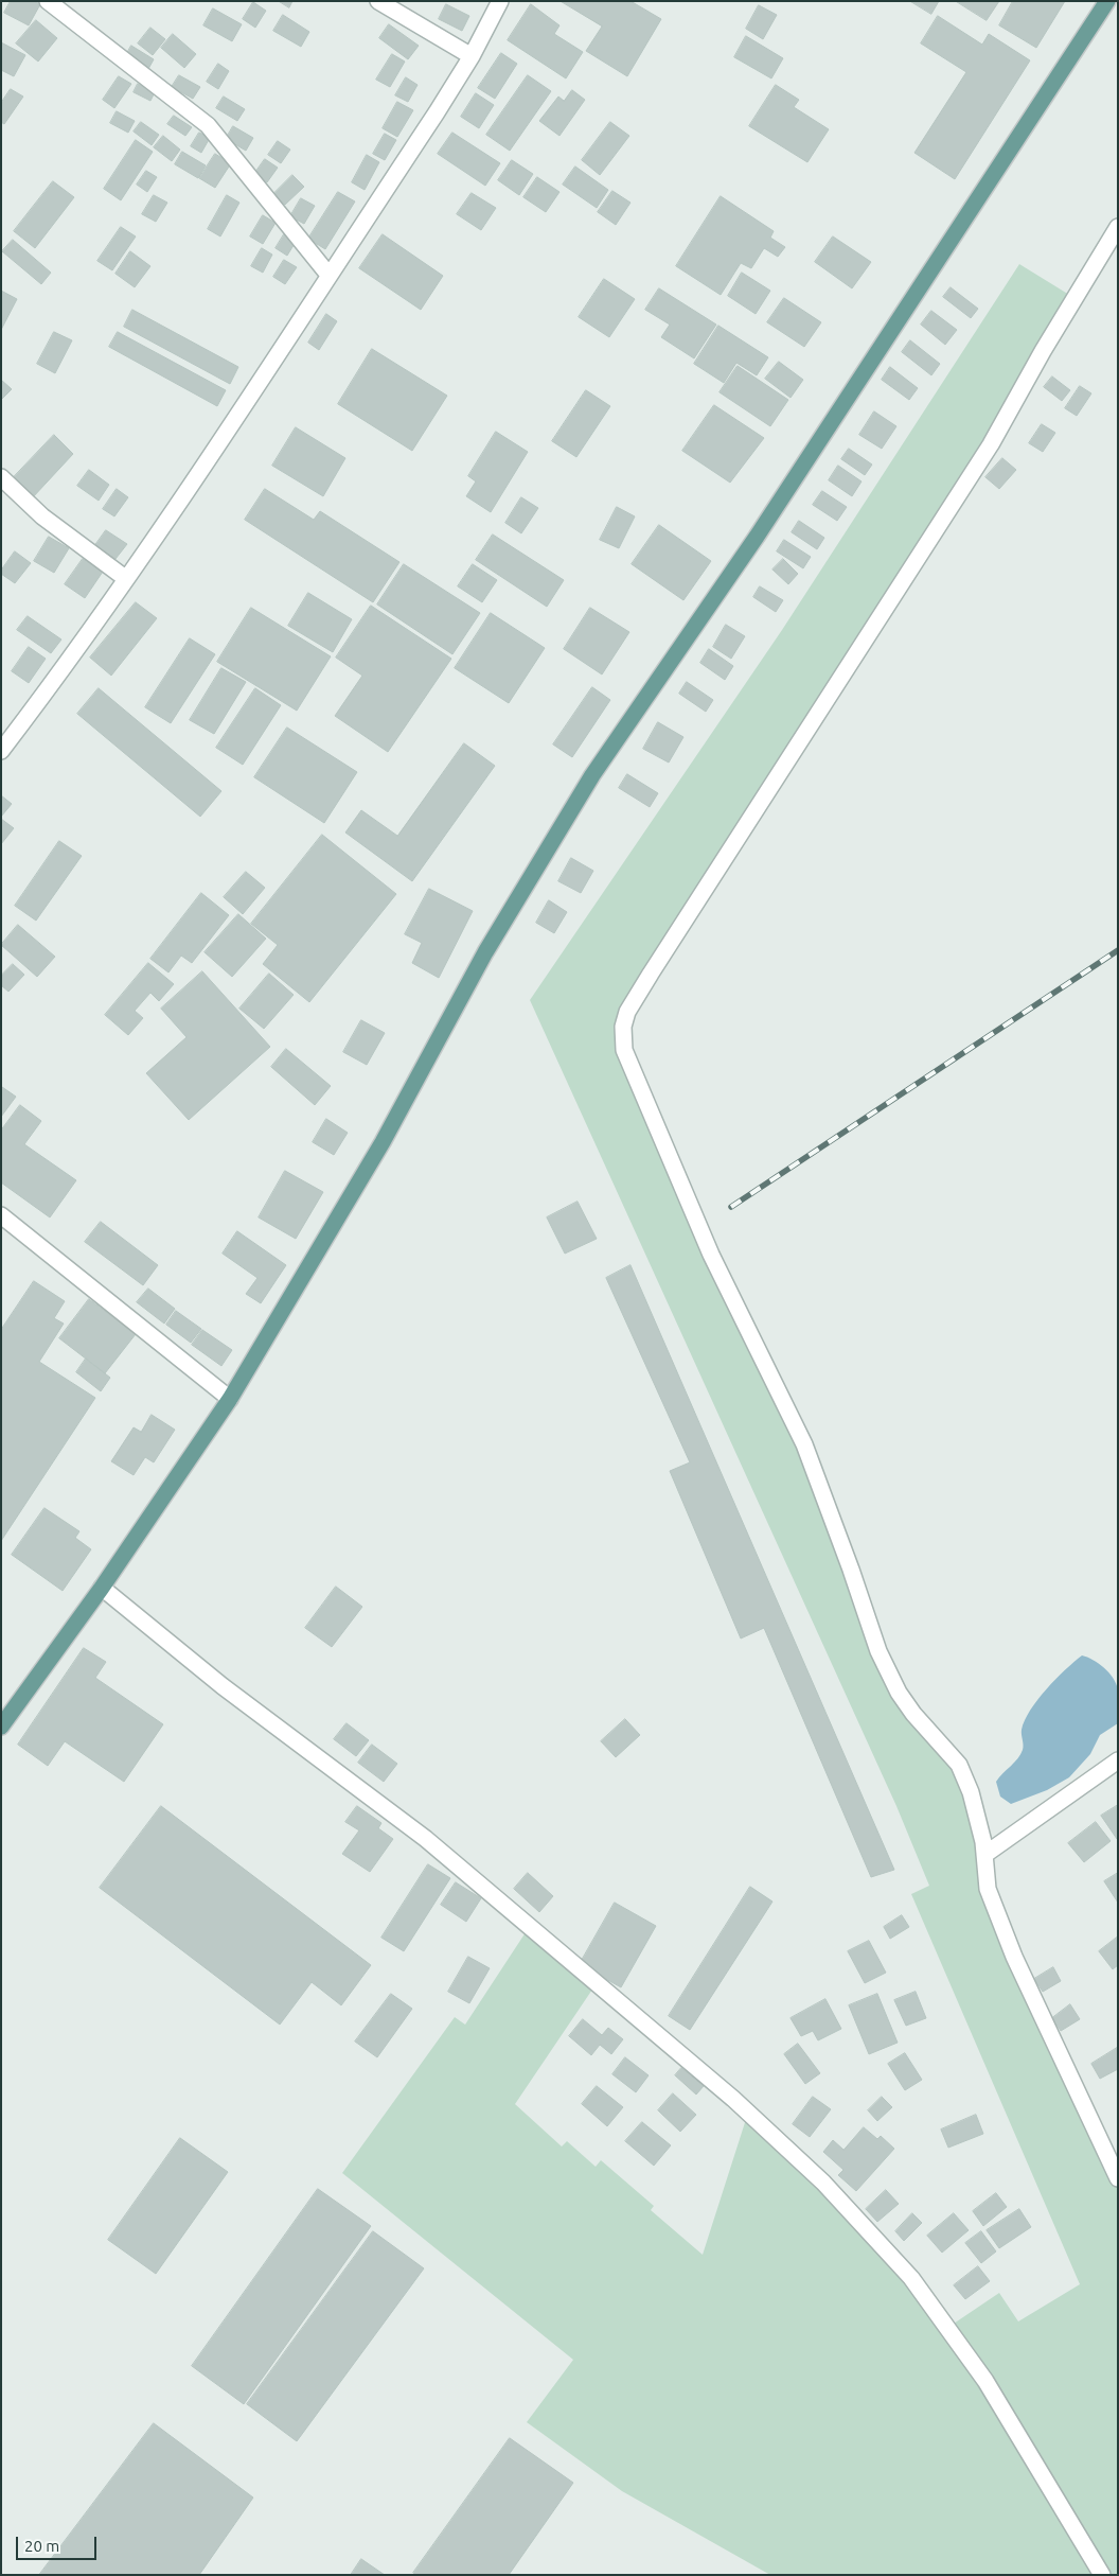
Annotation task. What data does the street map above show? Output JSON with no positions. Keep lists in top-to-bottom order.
{
  "scale_bar": "20 m"
}
